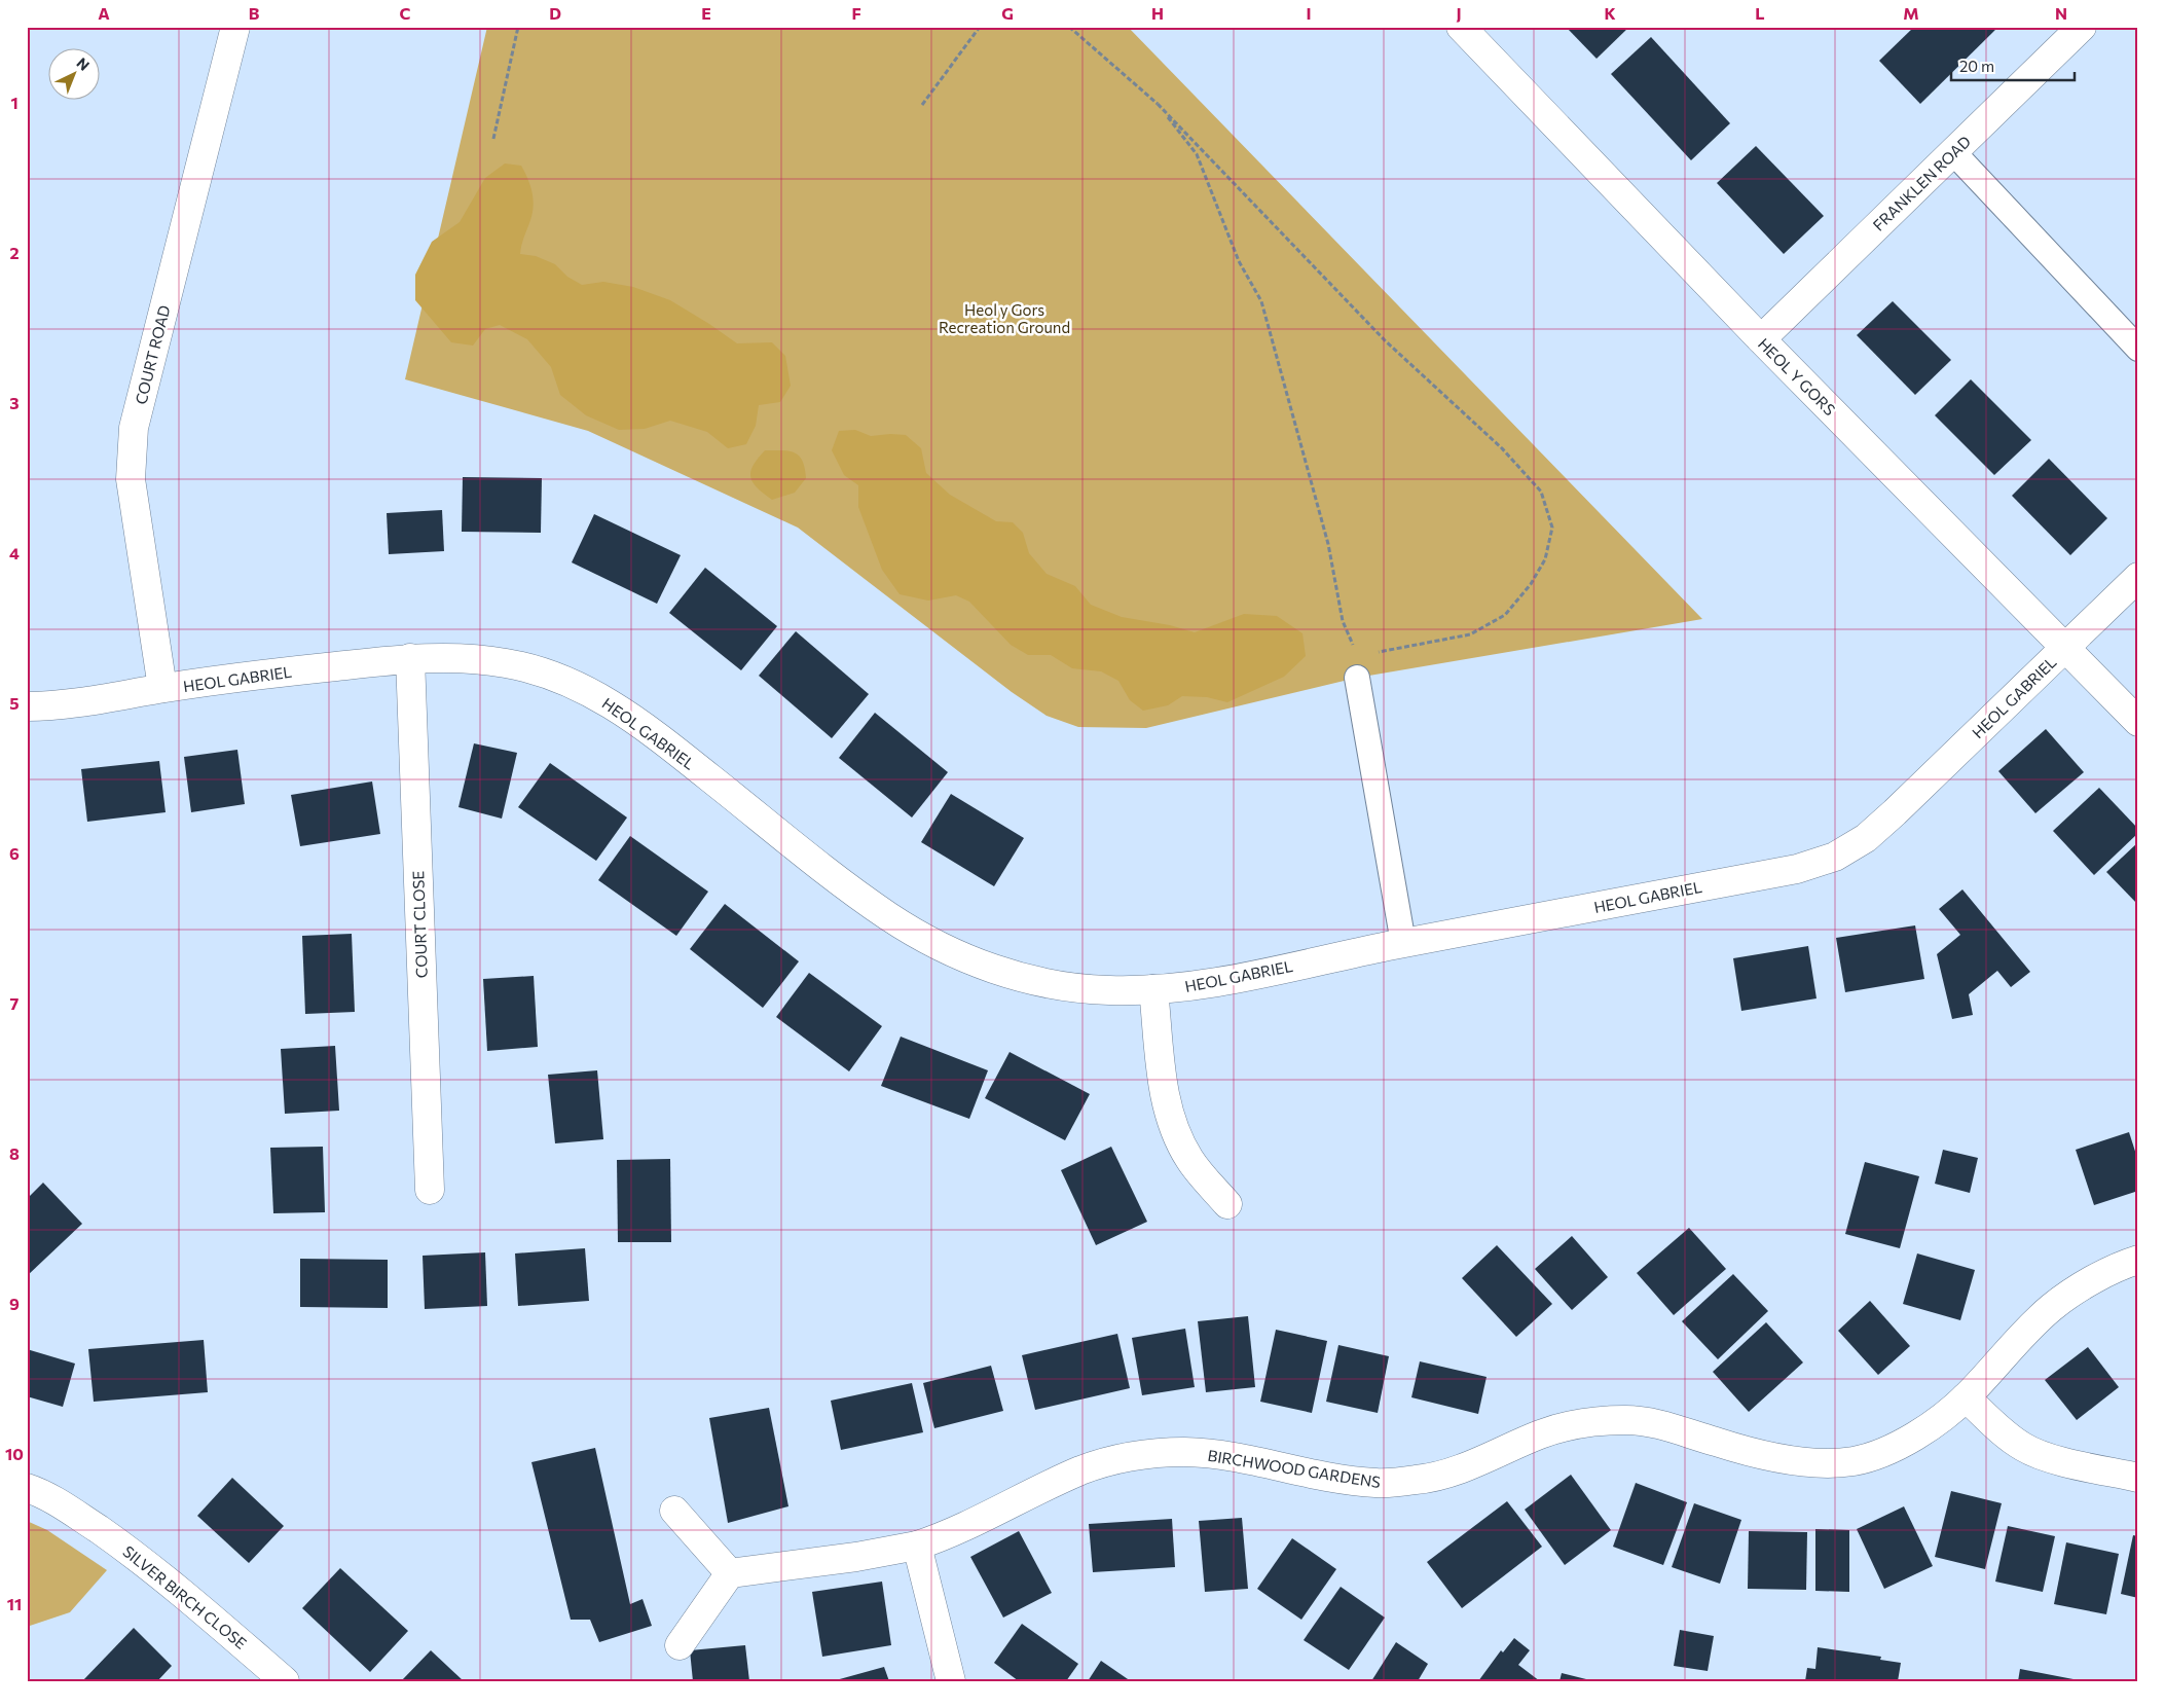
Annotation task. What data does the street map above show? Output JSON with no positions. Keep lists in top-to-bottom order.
{
  "streets": {
    "street": [
      "FRANKLEN ROAD",
      "COURT ROAD",
      "HEOL Y GORS",
      "HEOL GABRIEL",
      "COURT CLOSE",
      "BIRCHWOOD GARDENS",
      "SILVER BIRCH CLOSE"
    ]
  },
  "crossings": [
    ["FRANKLEN ROAD", "HEOL Y GORS"],
    ["COURT ROAD", "HEOL GABRIEL"],
    ["HEOL Y GORS", "HEOL GABRIEL"],
    ["HEOL GABRIEL", "COURT CLOSE"]
  ],
  "parks": ["Heol y Gors Recreation Ground"],
  "scale_bar": "20 m",
  "north": "top right",
  "grid": {
    "columns": [
      "A",
      "B",
      "C",
      "D",
      "E",
      "F",
      "G",
      "H",
      "I",
      "J",
      "K",
      "L",
      "M",
      "N"
    ],
    "rows": [
      "1",
      "2",
      "3",
      "4",
      "5",
      "6",
      "7",
      "8",
      "9",
      "10",
      "11"
    ]
  }
}
